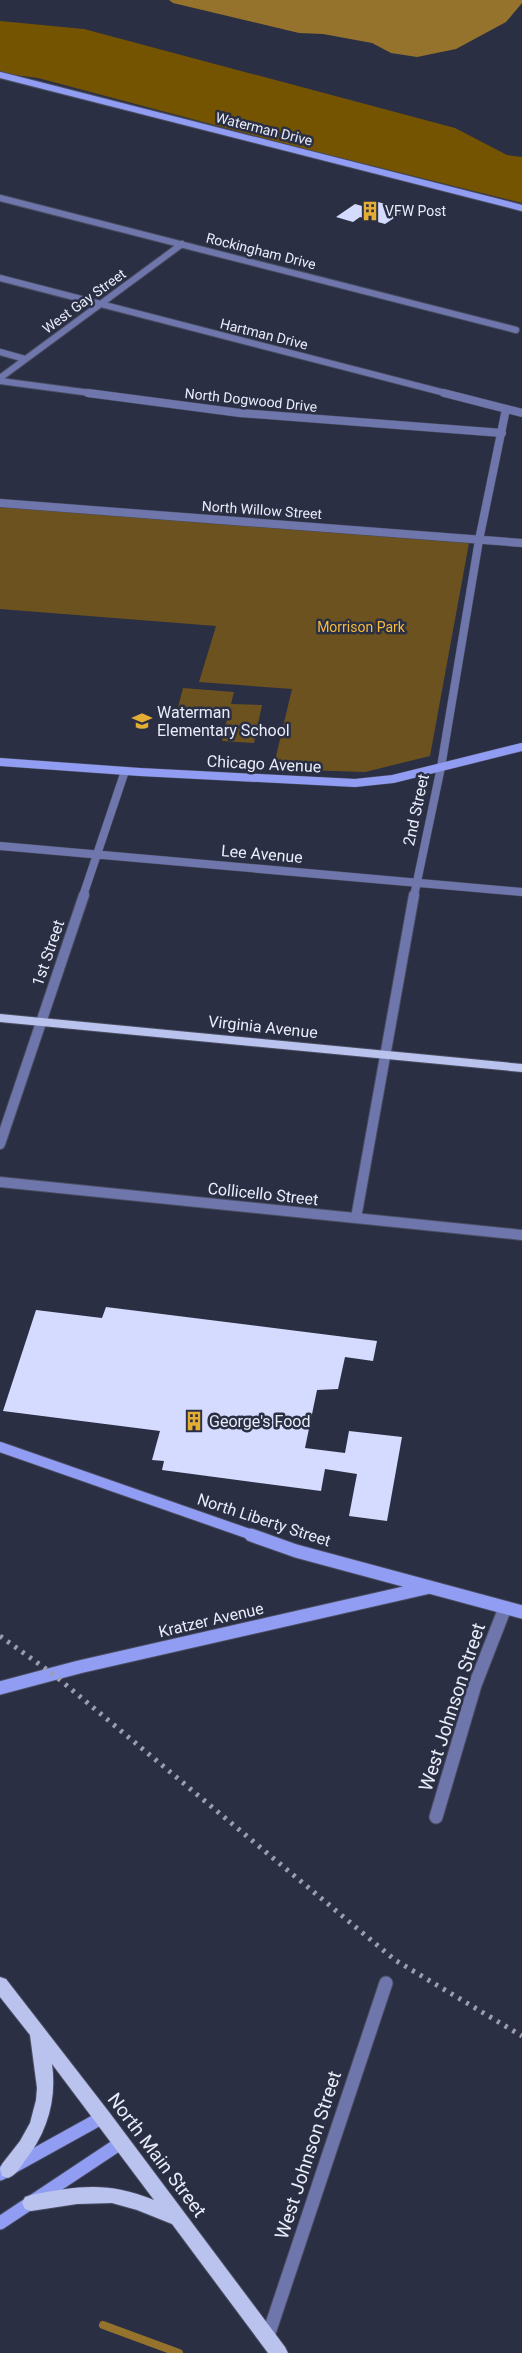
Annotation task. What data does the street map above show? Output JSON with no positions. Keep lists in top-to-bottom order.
{
  "streets": {
    "main road": ["Virginia Avenue", "North Main Street"],
    "street": [
      "Waterman Drive",
      "Rockingham Drive",
      "West Gay Street",
      "Hartman Drive",
      "North Dogwood Drive",
      "North Willow Street",
      "Chicago Avenue",
      "2nd Street",
      "Lee Avenue",
      "1st Street",
      "Collicello Street",
      "North Liberty Street",
      "Kratzer Avenue",
      "West Johnson Street"
    ]
  },
  "crossings": [
    ["Rockingham Drive", "West Gay Street"],
    ["West Gay Street", "Hartman Drive"],
    ["West Gay Street", "North Dogwood Drive"],
    ["Hartman Drive", "2nd Street"],
    ["North Dogwood Drive", "2nd Street"],
    ["North Willow Street", "2nd Street"],
    ["Chicago Avenue", "2nd Street"],
    ["Chicago Avenue", "1st Street"],
    ["2nd Street", "Lee Avenue"],
    ["2nd Street", "Virginia Avenue"],
    ["2nd Street", "Collicello Street"],
    ["Lee Avenue", "1st Street"],
    ["1st Street", "Virginia Avenue"],
    ["North Liberty Street", "Kratzer Avenue"],
    ["North Liberty Street", "West Johnson Street"],
    ["West Johnson Street", "North Main Street"]
  ],
  "parks": ["Morrison Park"],
  "places": {
    "building": ["VFW Post", "George's Food"],
    "school or university": ["Waterman Elementary School"]
  }
}
